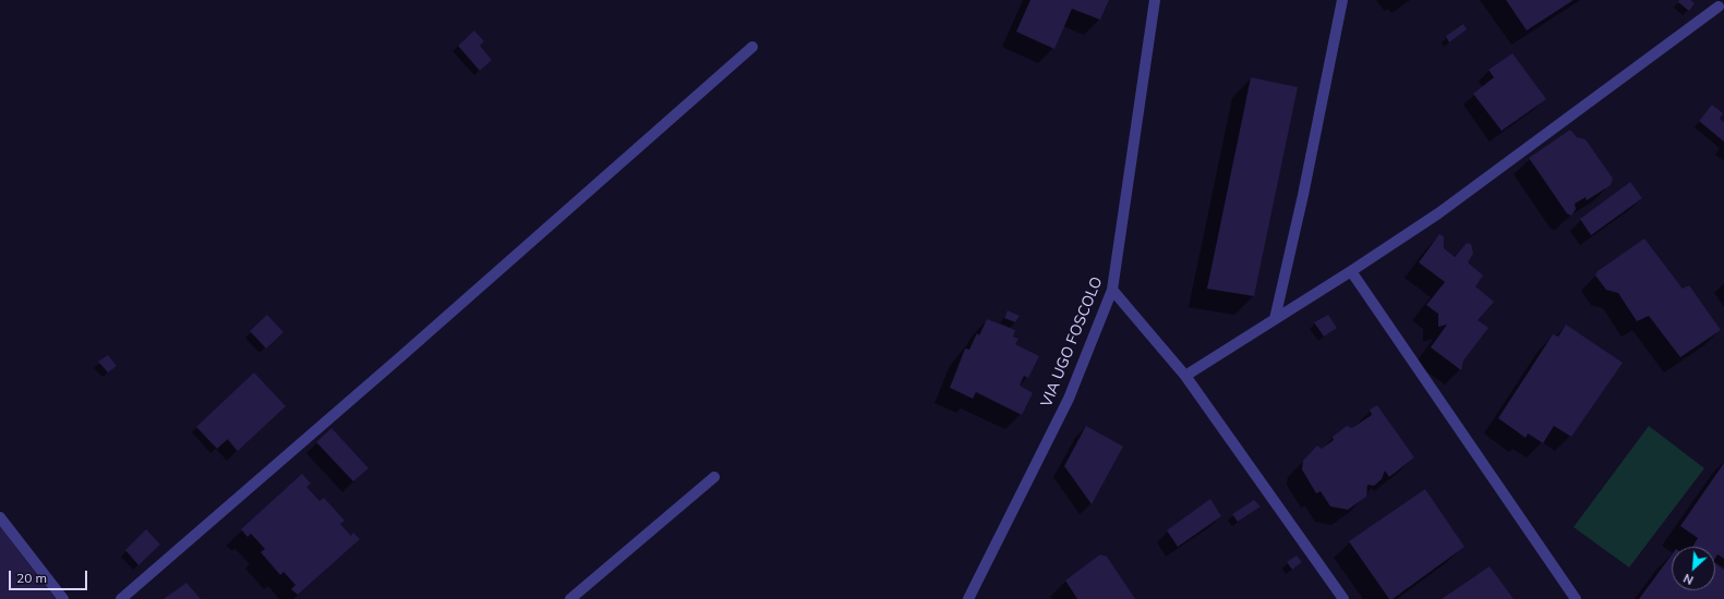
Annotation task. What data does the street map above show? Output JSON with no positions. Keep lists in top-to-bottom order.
{
  "streets": {
    "street": ["VIA UGO FOSCOLO"]
  },
  "scale_bar": "20 m",
  "north": "bottom left"
}
